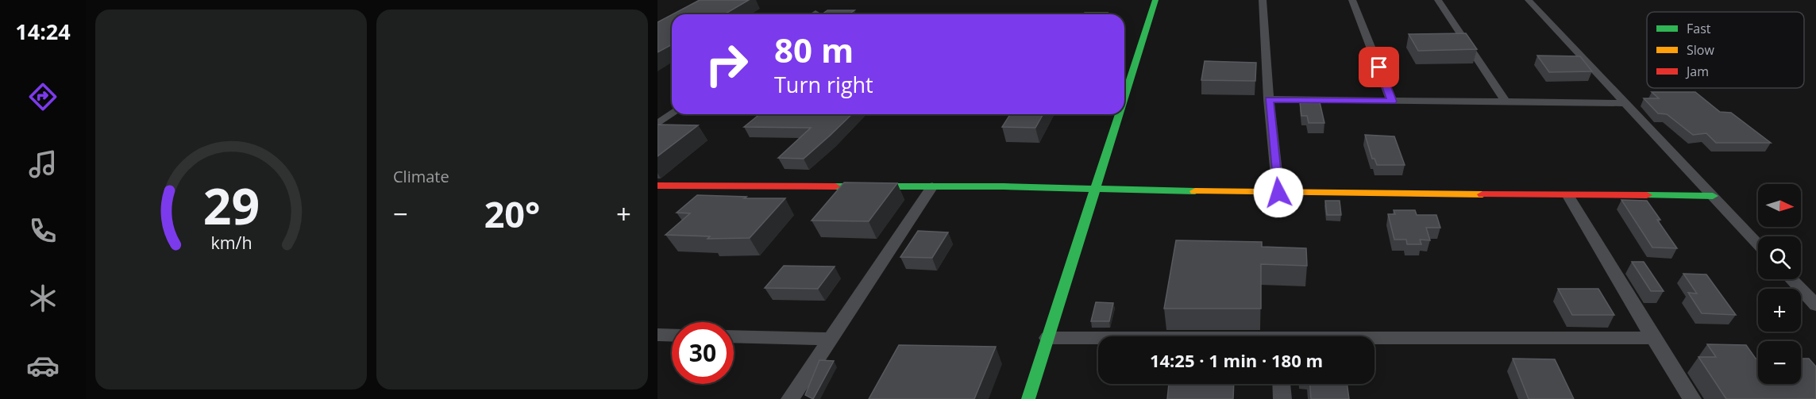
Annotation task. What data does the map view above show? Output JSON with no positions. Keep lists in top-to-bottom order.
{
  "legend": ["Fast", "Slow", "Jam"],
  "north": "right",
  "page": {
    "tabs": "14:24",
    "tile": "Climate",
    "turn": ["80 m", "Turn right"],
    "map_buttons": ["+", "−"],
    "heat": ["−", "20°", "+"],
    "limit": "30",
    "trip": "14:25 · 1 min · 180 m",
    "gauge": ["29", "km/h"]
  }
}
